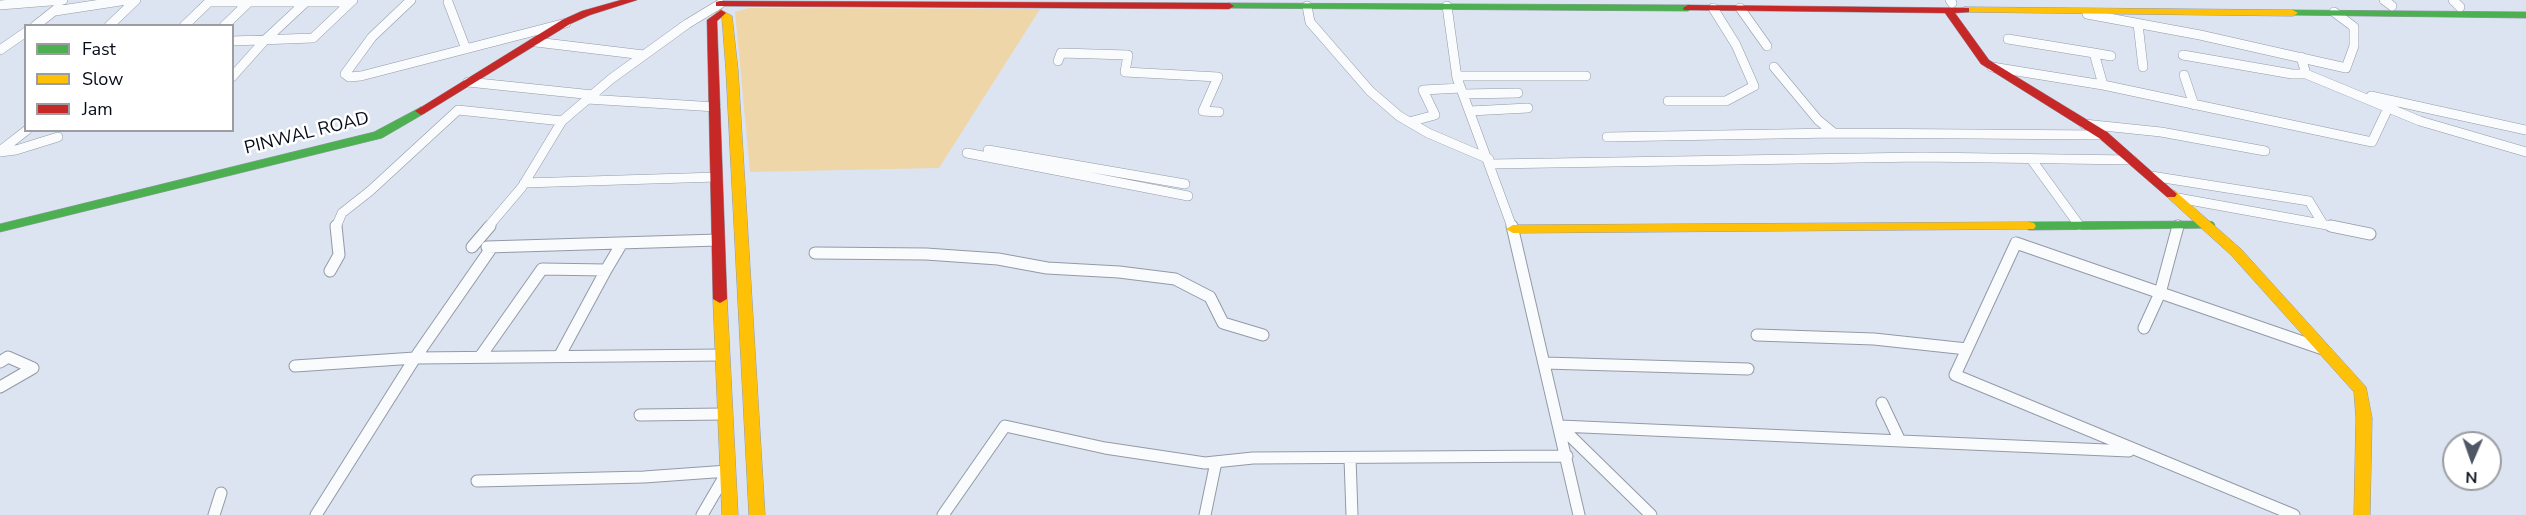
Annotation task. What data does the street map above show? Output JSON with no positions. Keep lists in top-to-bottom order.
{
  "streets": {
    "main road": ["PINWAL ROAD"]
  },
  "legend": ["Fast", "Slow", "Jam"],
  "north": "bottom"
}
